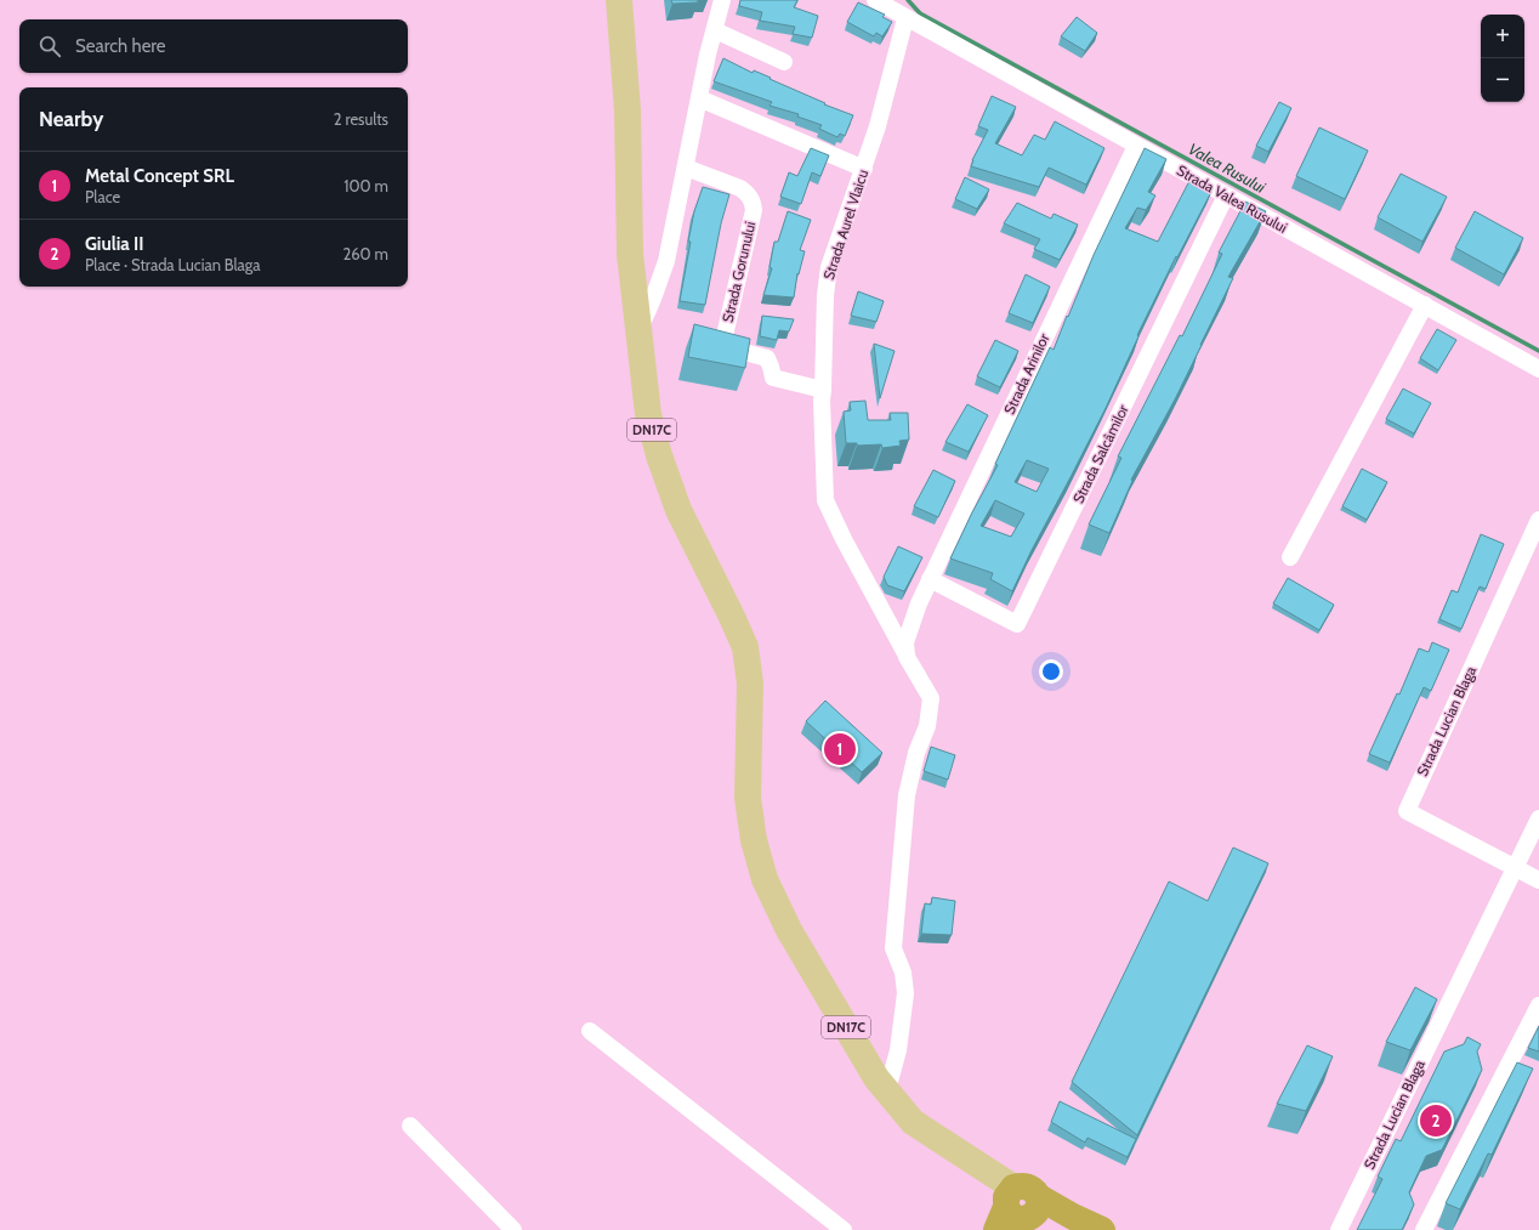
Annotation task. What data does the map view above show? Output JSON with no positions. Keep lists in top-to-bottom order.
{
  "streets": {
    "highway": ["DN17C"],
    "street": [
      "Strada Valea Rusului",
      "Strada Aurel Vlaicu",
      "Strada Gorunului",
      "Strada Arinilor",
      "Strada Salcâmilor",
      "Strada Lucian Blaga"
    ]
  },
  "crossings": [
    ["Strada Valea Rusului", "Strada Aurel Vlaicu"],
    ["Strada Valea Rusului", "Strada Arinilor"],
    ["Strada Valea Rusului", "Strada Salcâmilor"],
    ["Strada Aurel Vlaicu", "Strada Gorunului"],
    ["Strada Aurel Vlaicu", "Strada Arinilor"],
    ["Strada Aurel Vlaicu", "DN17C"],
    ["Strada Arinilor", "Strada Salcâmilor"]
  ],
  "water": ["Valea Rusului"],
  "page": {
    "map_buttons": ["+", "−"],
    "search": "Search here",
    "heading": ["Nearby", "2 results"],
    "list": [
      {
        "mark": "1",
        "name": "Metal Concept SRL",
        "note": "Place",
        "value": "100 m"
      },
      {
        "mark": "2",
        "name": "Giulia II",
        "note": "Place · Strada Lucian Blaga",
        "value": "260 m"
      }
    ],
    "pins": ["1", "2"]
  }
}
